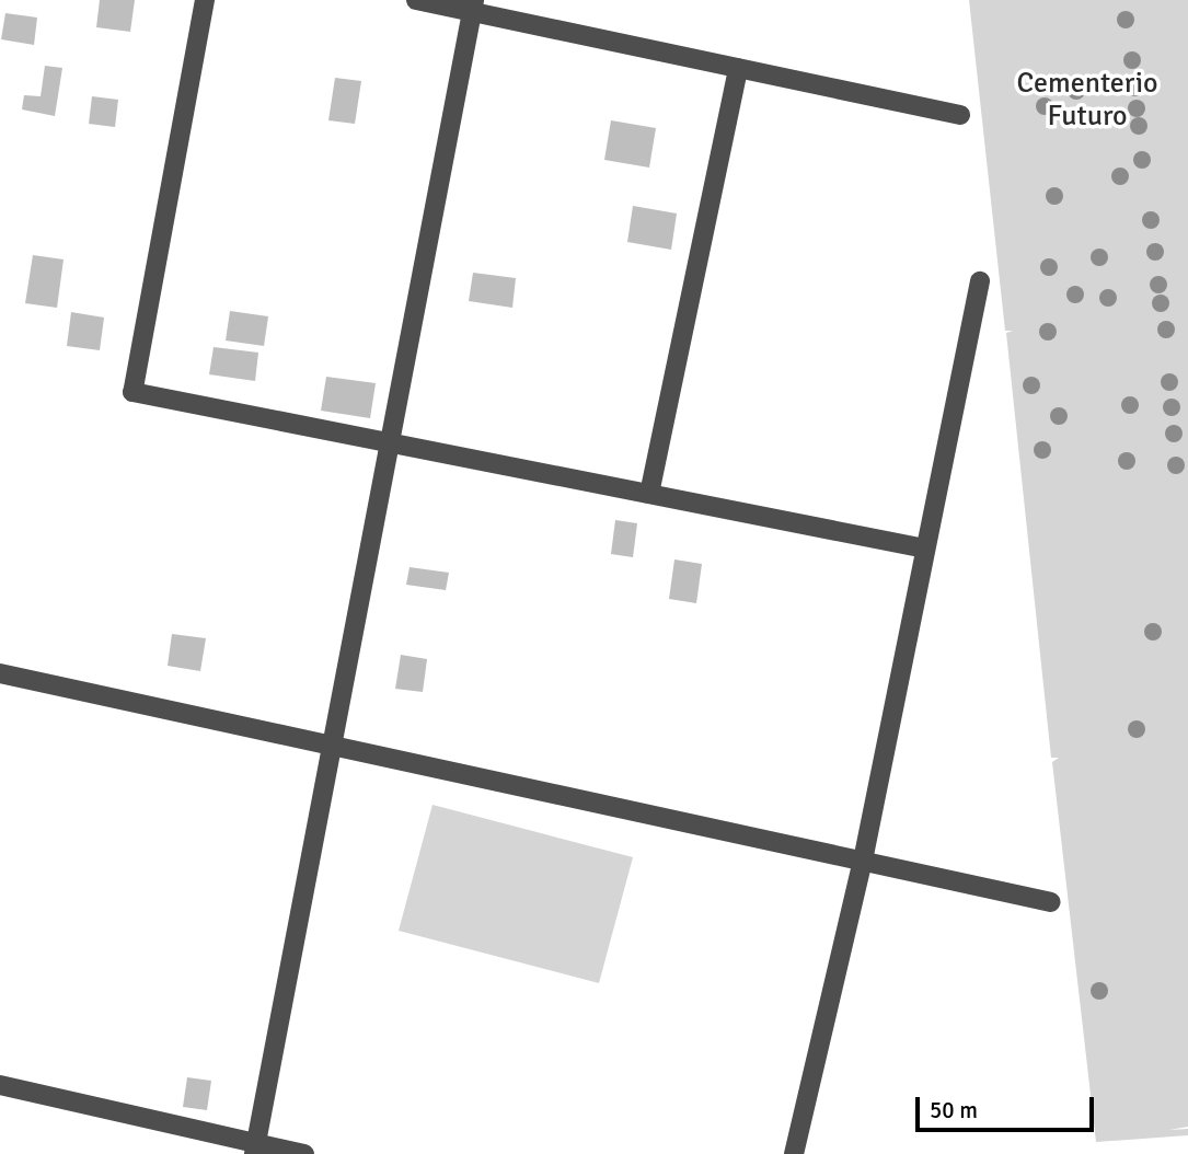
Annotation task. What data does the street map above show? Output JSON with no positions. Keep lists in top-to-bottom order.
{
  "parks": ["Cementerio Futuro"],
  "scale_bar": "50 m"
}
